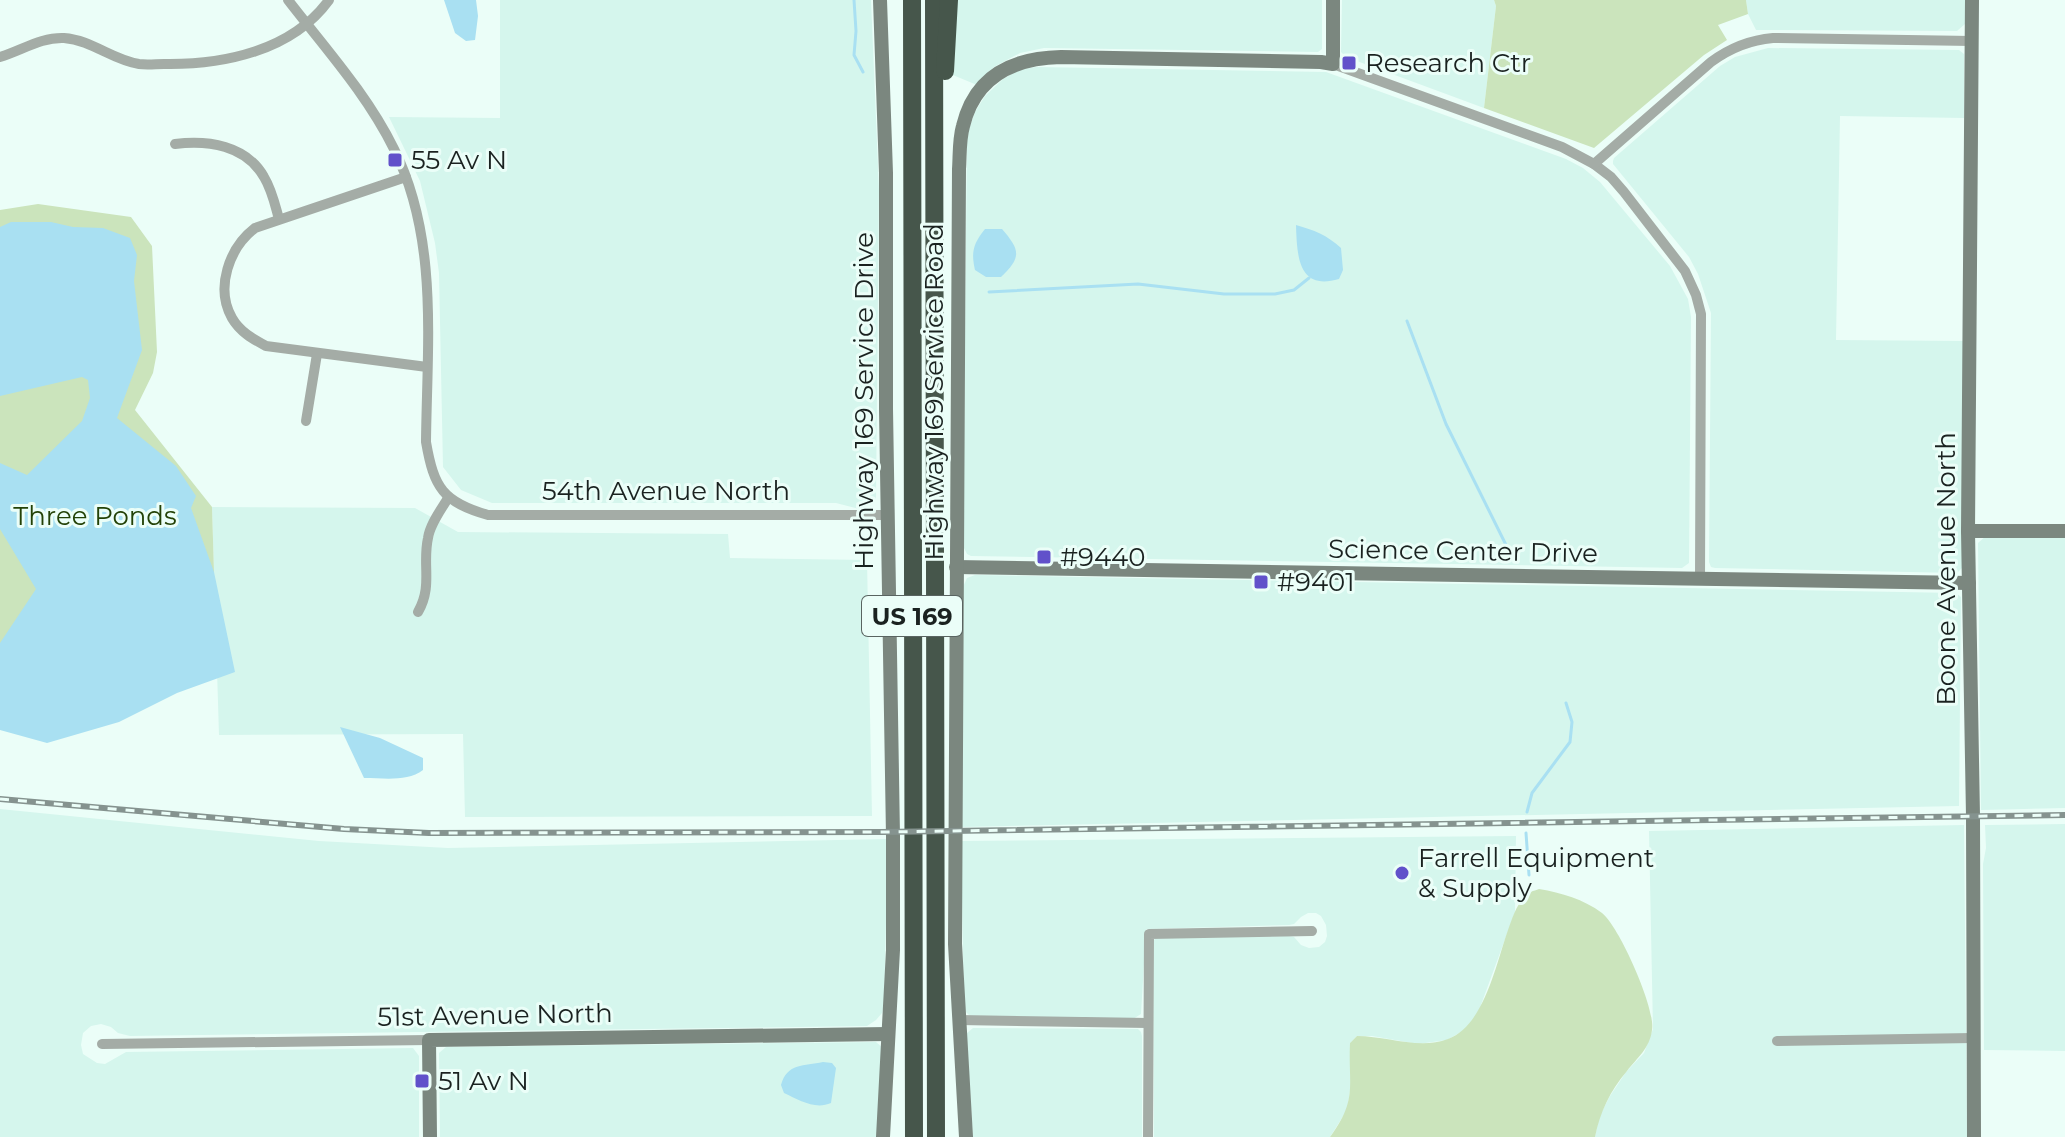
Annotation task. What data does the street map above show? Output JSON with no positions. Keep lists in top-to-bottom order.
{
  "streets": {
    "highway": ["US 169"],
    "street": [
      "Highway 169 Service Road",
      "Highway 169 Service Drive",
      "54th Avenue North",
      "Science Center Drive",
      "Boone Avenue North",
      "51st Avenue North"
    ]
  },
  "crossings": [
    ["Highway 169 Service Road", "Science Center Drive"],
    ["Highway 169 Service Drive", "54th Avenue North"],
    ["Highway 169 Service Drive", "51st Avenue North"],
    ["Science Center Drive", "Boone Avenue North"]
  ],
  "parks": ["Three Ponds"],
  "places": {
    "transit": [
      "Research Ctr",
      "55 Av N",
      "#9440",
      "#9401",
      "51 Av N"
    ],
    "other": ["Farrell Equipment & Supply"]
  }
}
